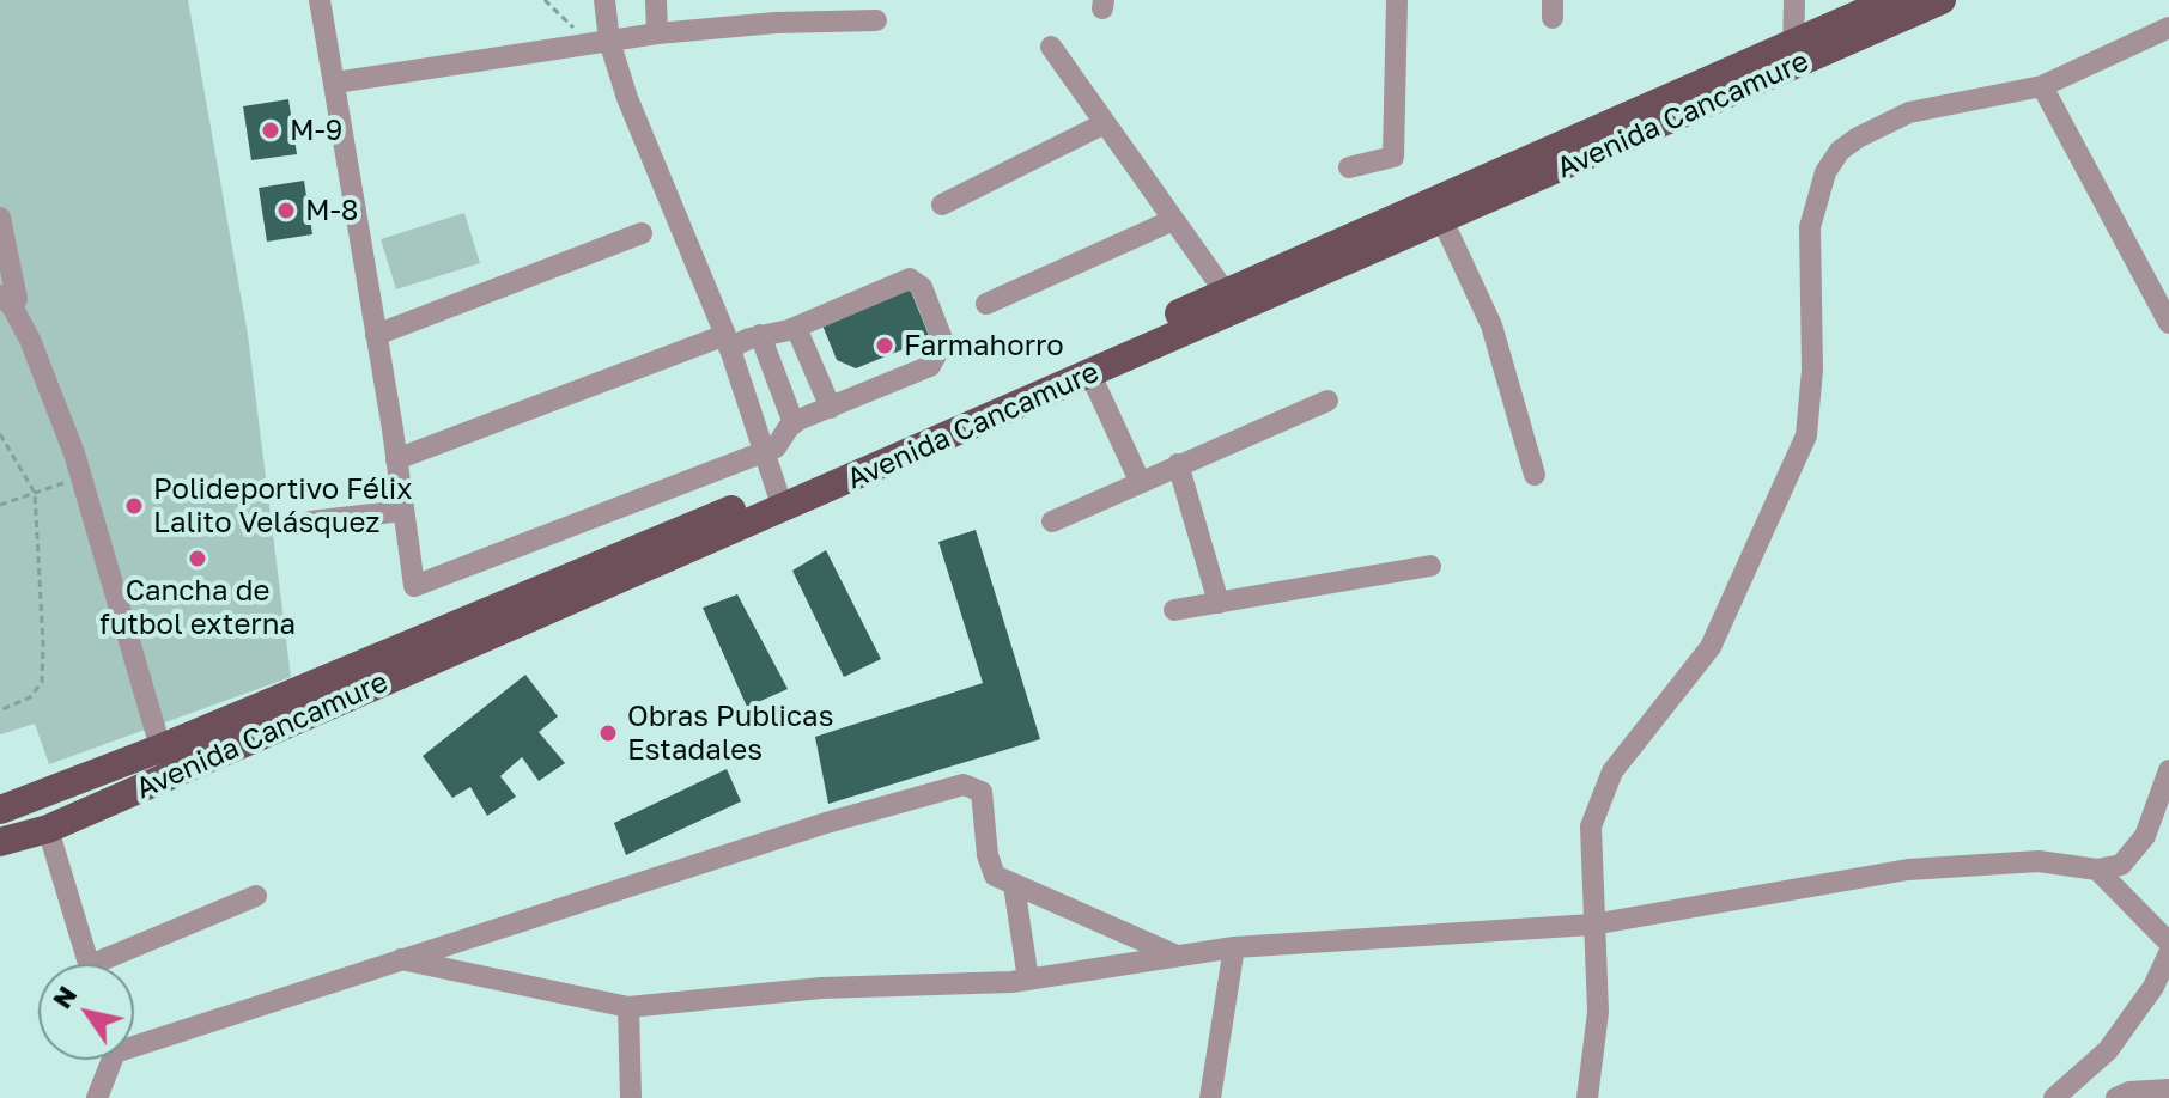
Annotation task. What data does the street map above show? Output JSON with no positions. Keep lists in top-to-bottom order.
{
  "streets": {
    "main road": ["Avenida Cancamure"]
  },
  "places": [
    "M-9",
    "M-8",
    "Farmahorro",
    "Polideportivo Félix Lalito Velásquez",
    "Cancha de futbol externa",
    "Obras Publicas Estadales"
  ],
  "north": "top left"
}
